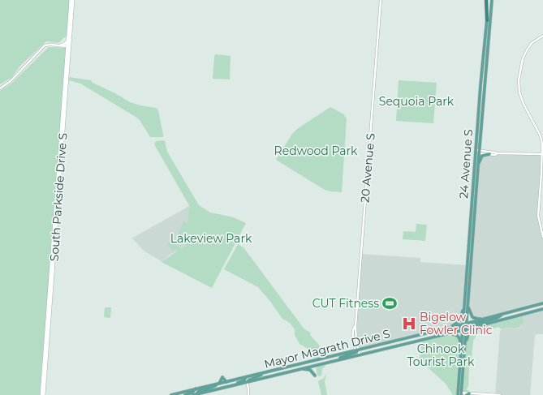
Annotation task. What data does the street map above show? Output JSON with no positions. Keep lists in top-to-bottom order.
{
  "streets": {
    "main road": ["24 Avenue S", "South Parkside Drive S", "Mayor Magrath Drive S"],
    "street": ["20 Avenue S"]
  },
  "crossings": [
    ["24 Avenue S", "Mayor Magrath Drive S"],
    ["20 Avenue S", "Mayor Magrath Drive S"]
  ],
  "parks": [
    "Sequoia Park",
    "Redwood Park",
    "Lakeview Park",
    "Chinook Tourist Park"
  ],
  "places": {
    "sports": ["CUT Fitness"],
    "hospital": ["Bigelow Fowler Clinic"]
  }
}
